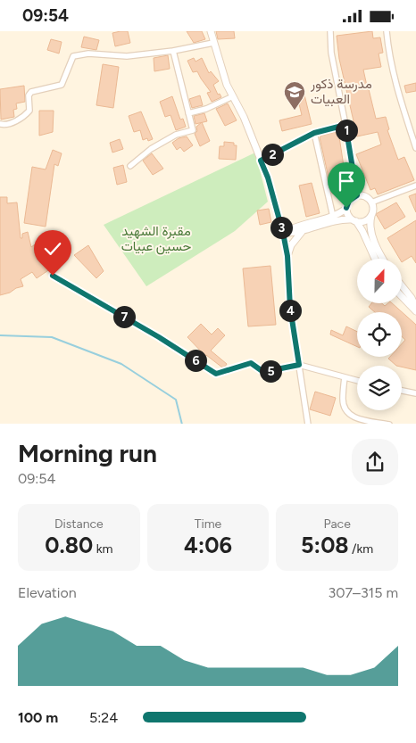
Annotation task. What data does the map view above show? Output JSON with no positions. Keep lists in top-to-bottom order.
{
  "parks": ["مقبرة الشهيد حسين عبيات"],
  "places": {
    "school or university": ["مدرسة ذكور العبيات"]
  },
  "north": "top",
  "page": {
    "status": "09:54",
    "pins": [
      "1",
      "2",
      "3",
      "4",
      "7",
      "6",
      "5"
    ],
    "heading": ["Morning run", "09:54"],
    "stats": [
      ["Distance", "0.80 km"],
      ["Time", "4:06"],
      ["Pace", "5:08 /km"]
    ],
    "chart": ["Elevation", "307–315 m"],
    "list": [
      {
        "name": "100 m",
        "note": "5:24"
      }
    ]
  }
}
